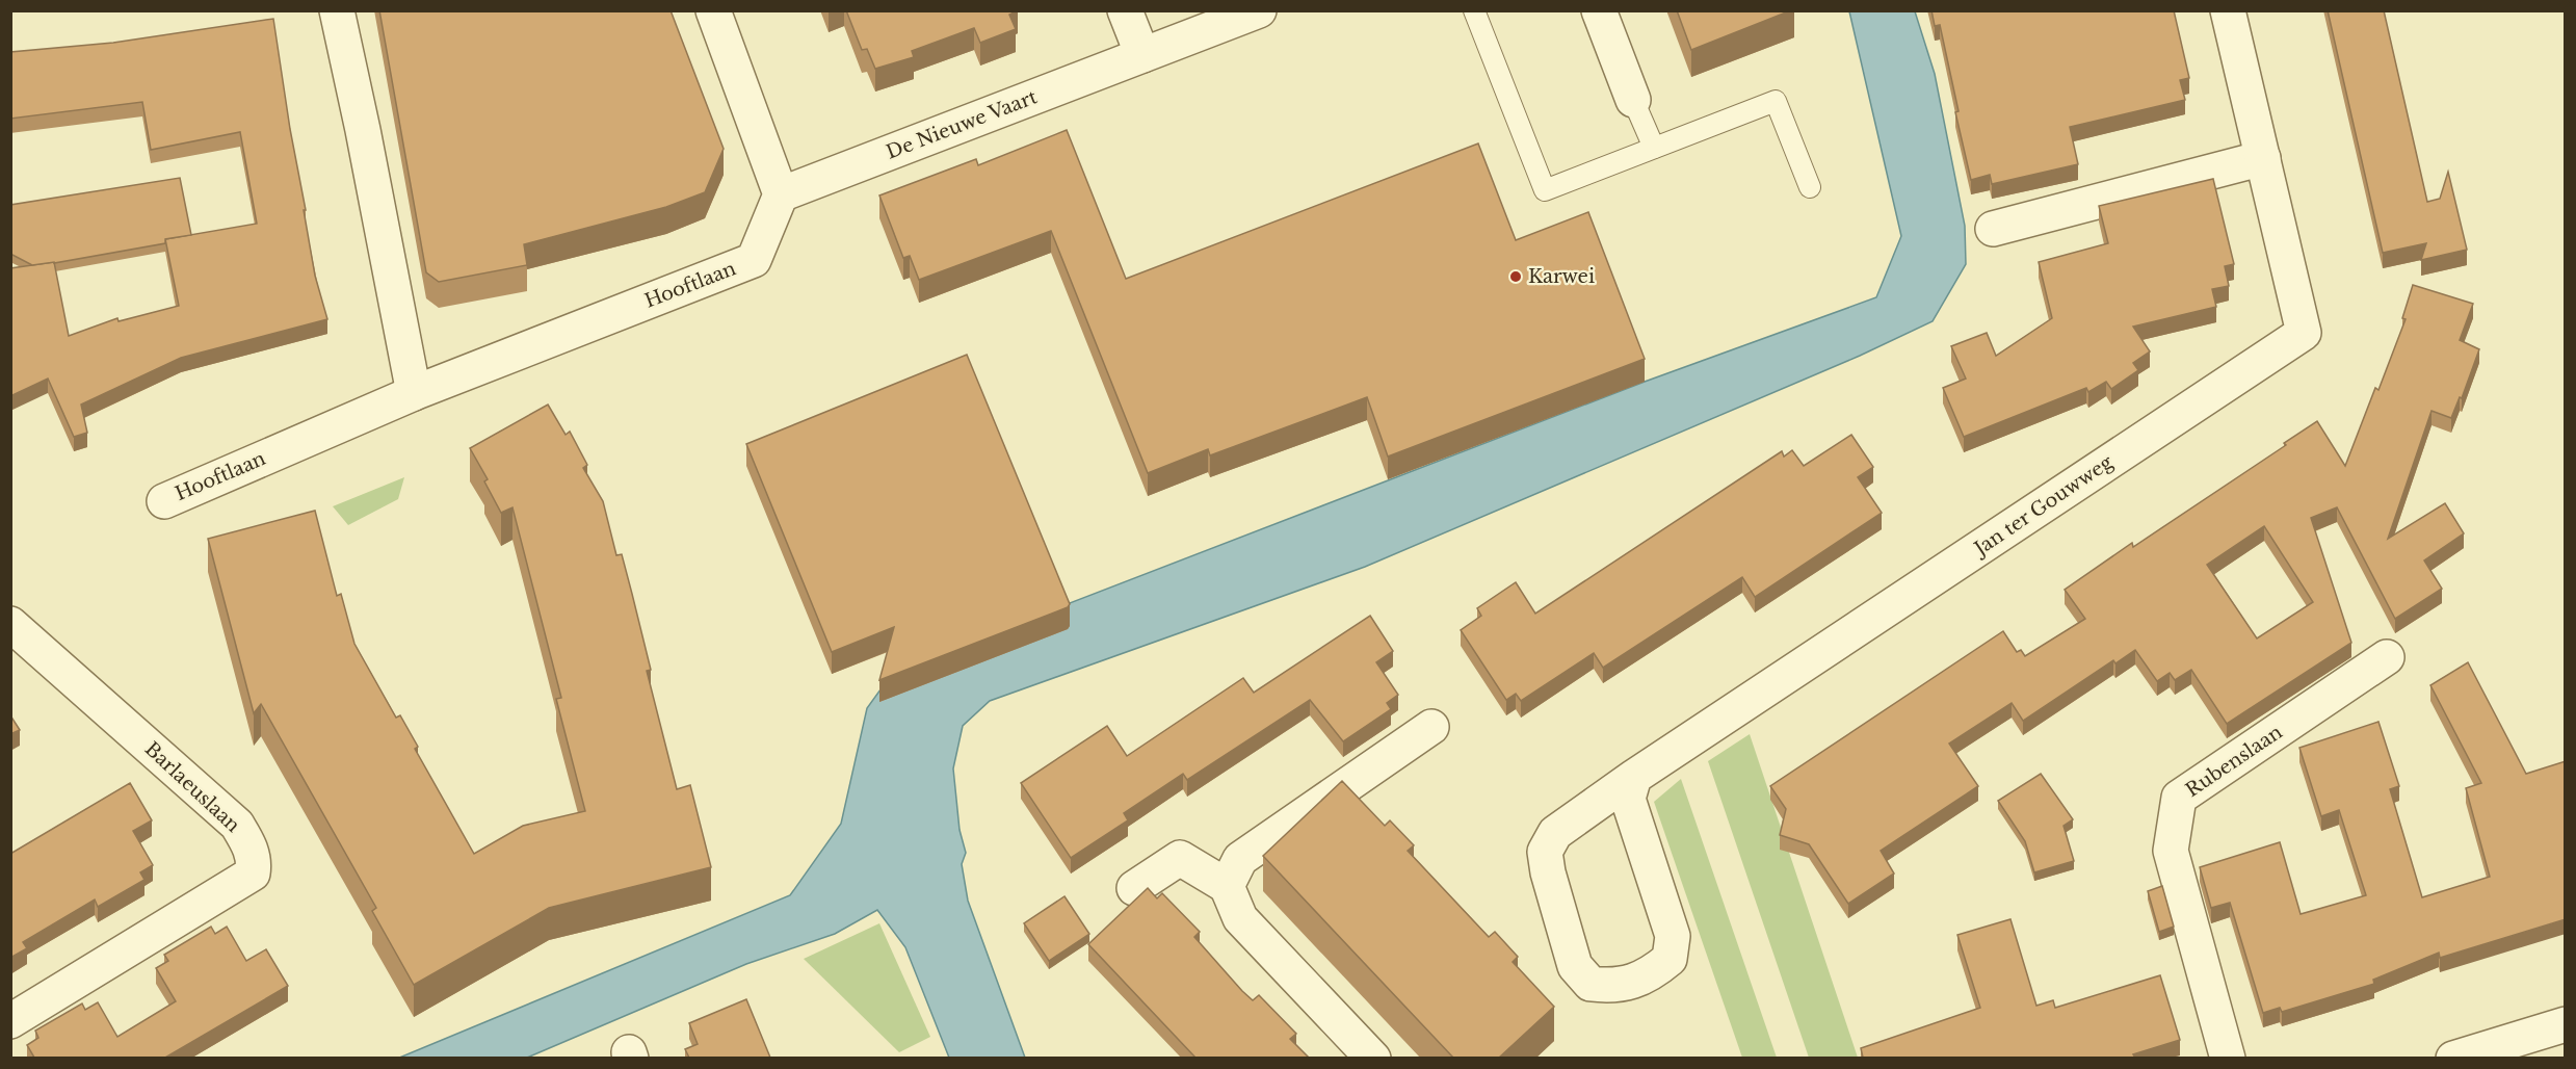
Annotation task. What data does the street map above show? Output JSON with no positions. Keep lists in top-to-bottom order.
{
  "streets": {
    "street": [
      "De Nieuwe Vaart",
      "Hooftlaan",
      "Jan ter Gouwweg",
      "Rubenslaan",
      "Barlaeuslaan"
    ]
  },
  "crossings": [
    ["De Nieuwe Vaart", "Hooftlaan"]
  ],
  "places": ["Karwei"]
}
